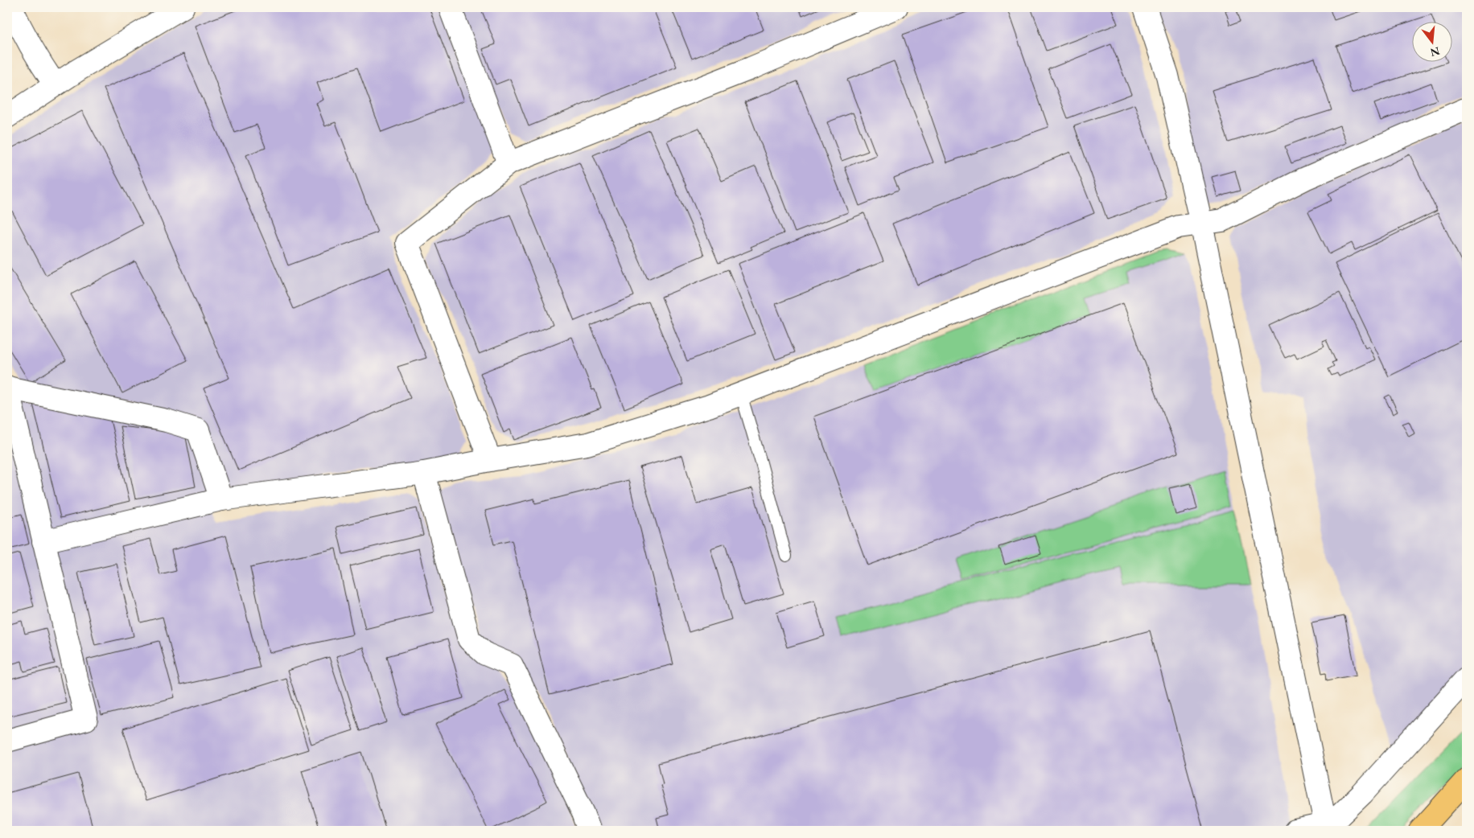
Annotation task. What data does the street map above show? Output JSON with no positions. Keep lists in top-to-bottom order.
{
  "north": "bottom"
}
